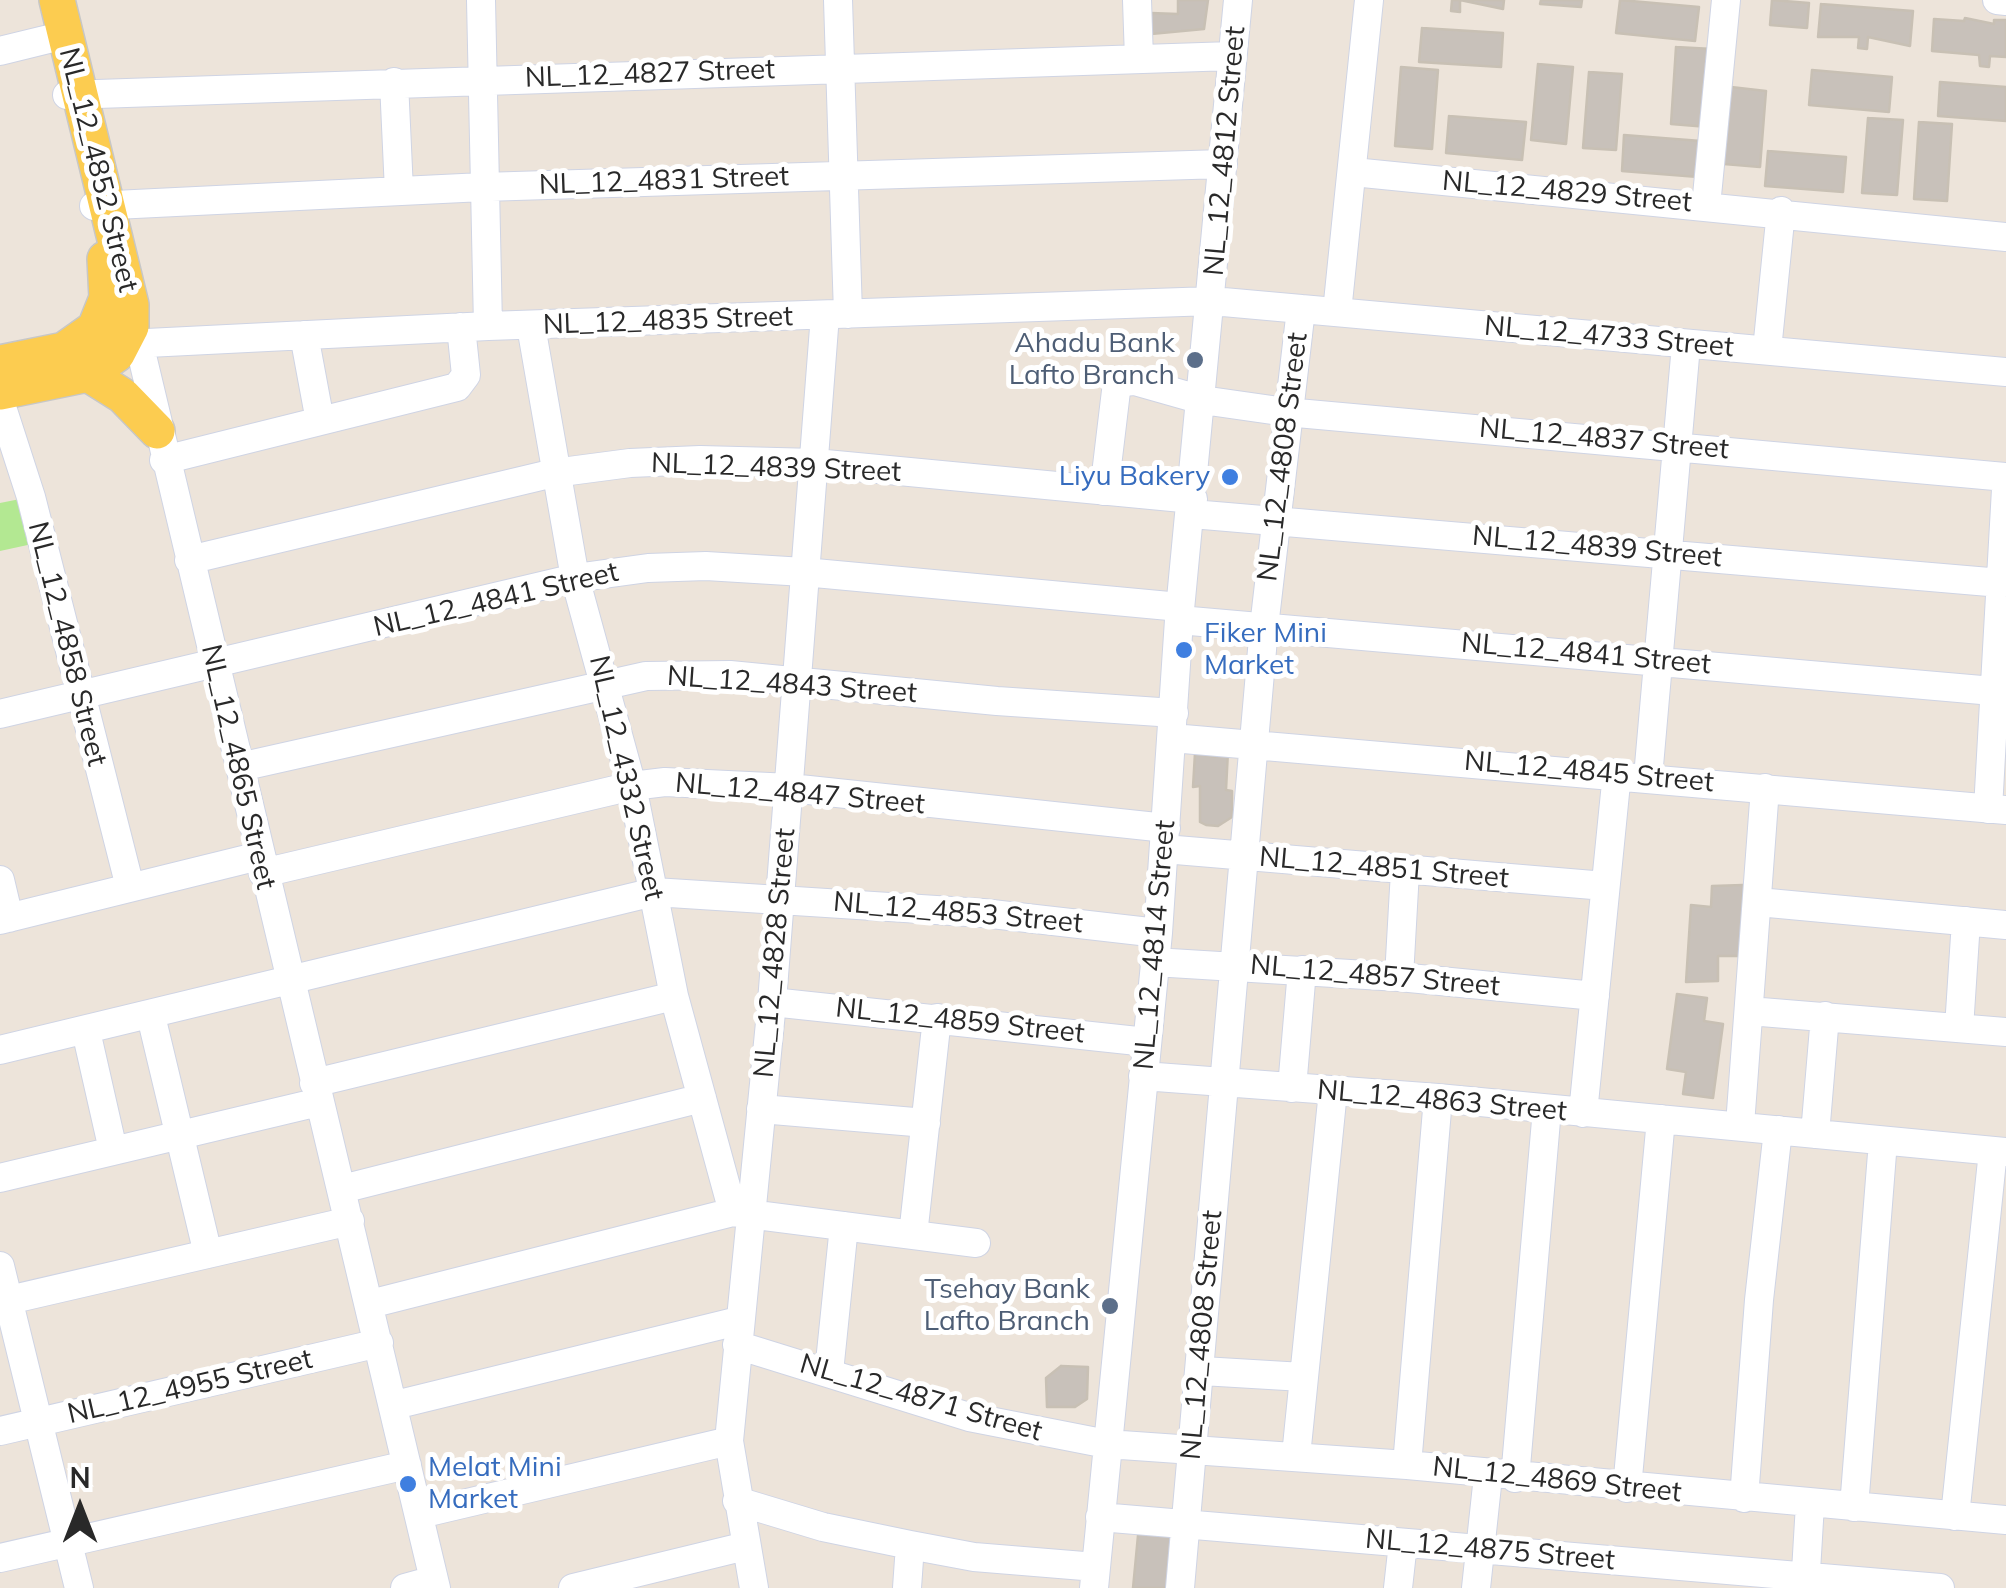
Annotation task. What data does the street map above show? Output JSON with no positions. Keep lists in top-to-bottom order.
{
  "streets": {
    "main road": ["NL_12_4852 Street"],
    "street": [
      "NL_12_4827 Street",
      "NL_12_4812 Street",
      "NL_12_4831 Street",
      "NL_12_4829 Street",
      "NL_12_4835 Street",
      "NL_12_4733 Street",
      "NL_12_4837 Street",
      "NL_12_4808 Street",
      "NL_12_4839 Street",
      "NL_12_4841 Street",
      "NL_12_4858 Street",
      "NL_12_4843 Street",
      "NL_12_4865 Street",
      "NL_12_4845 Street",
      "NL_12_4332 Street",
      "NL_12_4847 Street",
      "NL_12_4851 Street",
      "NL_12_4853 Street",
      "NL_12_4814 Street",
      "NL_12_4828 Street",
      "NL_12_4857 Street",
      "NL_12_4859 Street",
      "NL_12_4863 Street",
      "NL_12_4955 Street",
      "NL_12_4871 Street",
      "NL_12_4869 Street",
      "NL_12_4875 Street"
    ]
  },
  "crossings": [
    ["NL_12_4827 Street", "NL_12_4812 Street"],
    ["NL_12_4827 Street", "NL_12_4852 Street"],
    ["NL_12_4827 Street", "NL_12_4828 Street"],
    ["NL_12_4812 Street", "NL_12_4831 Street"],
    ["NL_12_4812 Street", "NL_12_4835 Street"],
    ["NL_12_4812 Street", "NL_12_4733 Street"],
    ["NL_12_4812 Street", "NL_12_4814 Street"],
    ["NL_12_4852 Street", "NL_12_4831 Street"],
    ["NL_12_4852 Street", "NL_12_4835 Street"],
    ["NL_12_4852 Street", "NL_12_4865 Street"],
    ["NL_12_4831 Street", "NL_12_4828 Street"],
    ["NL_12_4835 Street", "NL_12_4733 Street"],
    ["NL_12_4835 Street", "NL_12_4865 Street"],
    ["NL_12_4835 Street", "NL_12_4332 Street"],
    ["NL_12_4835 Street", "NL_12_4814 Street"],
    ["NL_12_4835 Street", "NL_12_4828 Street"],
    ["NL_12_4733 Street", "NL_12_4808 Street"],
    ["NL_12_4733 Street", "NL_12_4814 Street"],
    ["NL_12_4837 Street", "NL_12_4808 Street"],
    ["NL_12_4837 Street", "NL_12_4839 Street"],
    ["NL_12_4837 Street", "NL_12_4814 Street"],
    ["NL_12_4808 Street", "NL_12_4839 Street"],
    ["NL_12_4808 Street", "NL_12_4841 Street"],
    ["NL_12_4808 Street", "NL_12_4845 Street"],
    ["NL_12_4808 Street", "NL_12_4851 Street"],
    ["NL_12_4808 Street", "NL_12_4857 Street"],
    ["NL_12_4808 Street", "NL_12_4863 Street"],
    ["NL_12_4808 Street", "NL_12_4869 Street"],
    ["NL_12_4808 Street", "NL_12_4875 Street"],
    ["NL_12_4839 Street", "NL_12_4865 Street"],
    ["NL_12_4839 Street", "NL_12_4332 Street"],
    ["NL_12_4839 Street", "NL_12_4814 Street"],
    ["NL_12_4839 Street", "NL_12_4828 Street"],
    ["NL_12_4841 Street", "NL_12_4858 Street"],
    ["NL_12_4841 Street", "NL_12_4865 Street"],
    ["NL_12_4841 Street", "NL_12_4332 Street"],
    ["NL_12_4841 Street", "NL_12_4814 Street"],
    ["NL_12_4841 Street", "NL_12_4828 Street"],
    ["NL_12_4858 Street", "NL_12_4847 Street"],
    ["NL_12_4843 Street", "NL_12_4865 Street"],
    ["NL_12_4843 Street", "NL_12_4845 Street"],
    ["NL_12_4843 Street", "NL_12_4332 Street"],
    ["NL_12_4843 Street", "NL_12_4814 Street"],
    ["NL_12_4843 Street", "NL_12_4828 Street"],
    ["NL_12_4865 Street", "NL_12_4847 Street"],
    ["NL_12_4865 Street", "NL_12_4853 Street"],
    ["NL_12_4865 Street", "NL_12_4955 Street"],
    ["NL_12_4845 Street", "NL_12_4814 Street"],
    ["NL_12_4332 Street", "NL_12_4847 Street"],
    ["NL_12_4332 Street", "NL_12_4853 Street"],
    ["NL_12_4332 Street", "NL_12_4828 Street"],
    ["NL_12_4847 Street", "NL_12_4851 Street"],
    ["NL_12_4847 Street", "NL_12_4814 Street"],
    ["NL_12_4847 Street", "NL_12_4828 Street"],
    ["NL_12_4851 Street", "NL_12_4814 Street"],
    ["NL_12_4853 Street", "NL_12_4814 Street"],
    ["NL_12_4853 Street", "NL_12_4828 Street"],
    ["NL_12_4814 Street", "NL_12_4857 Street"],
    ["NL_12_4814 Street", "NL_12_4859 Street"],
    ["NL_12_4814 Street", "NL_12_4863 Street"],
    ["NL_12_4814 Street", "NL_12_4871 Street"],
    ["NL_12_4814 Street", "NL_12_4869 Street"],
    ["NL_12_4814 Street", "NL_12_4875 Street"],
    ["NL_12_4828 Street", "NL_12_4859 Street"],
    ["NL_12_4828 Street", "NL_12_4871 Street"],
    ["NL_12_4871 Street", "NL_12_4869 Street"]
  ],
  "places": [
    "Ahadu Bank Lafto Branch",
    "Liyu Bakery",
    "Fiker Mini Market",
    "Tsehay Bank Lafto Branch",
    "Melat Mini Market"
  ],
  "north": "top"
}
